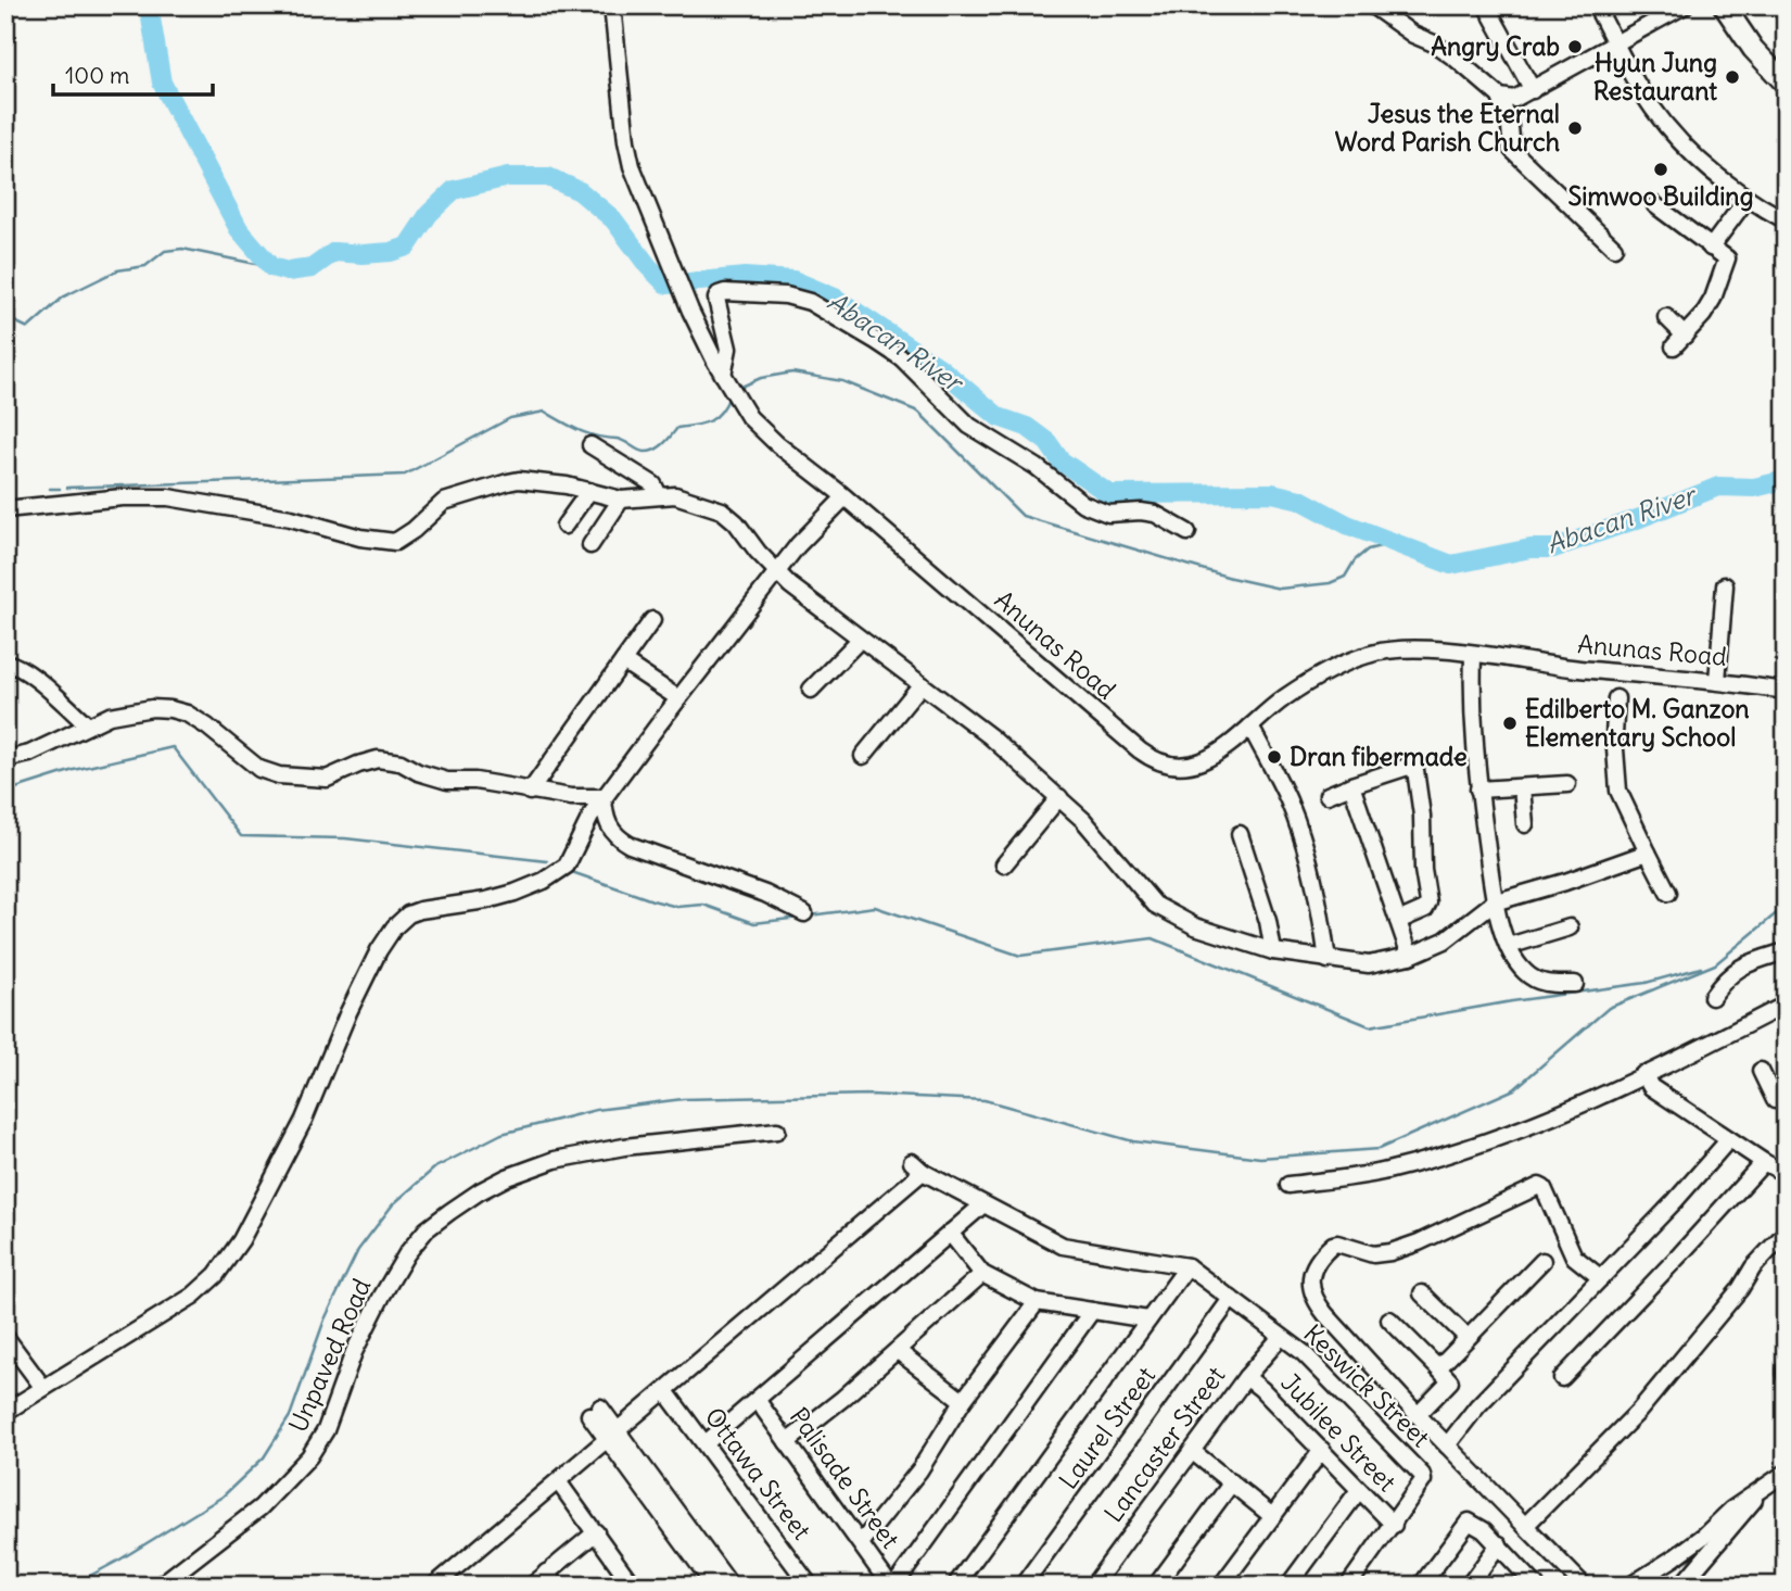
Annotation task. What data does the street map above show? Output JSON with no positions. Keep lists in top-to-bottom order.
{
  "streets": {
    "street": [
      "Anunas Road",
      "Unpaved Road",
      "Keswick Street",
      "Laurel Street",
      "Jubilee Street",
      "Lancaster Street",
      "Ottawa Street",
      "Palisade Street"
    ]
  },
  "crossings": [
    ["Keswick Street", "Laurel Street"],
    ["Keswick Street", "Jubilee Street"],
    ["Keswick Street", "Lancaster Street"],
    ["Keswick Street", "Ottawa Street"],
    ["Jubilee Street", "Lancaster Street"]
  ],
  "water": ["Abacan River"],
  "places": [
    "Angry Crab",
    "Hyun Jung Restaurant",
    "Jesus the Eternal Word Parish Church",
    "Simwoo Building",
    "Edilberto M. Ganzon Elementary School",
    "Dran fibermade"
  ],
  "scale_bar": "100 m"
}
